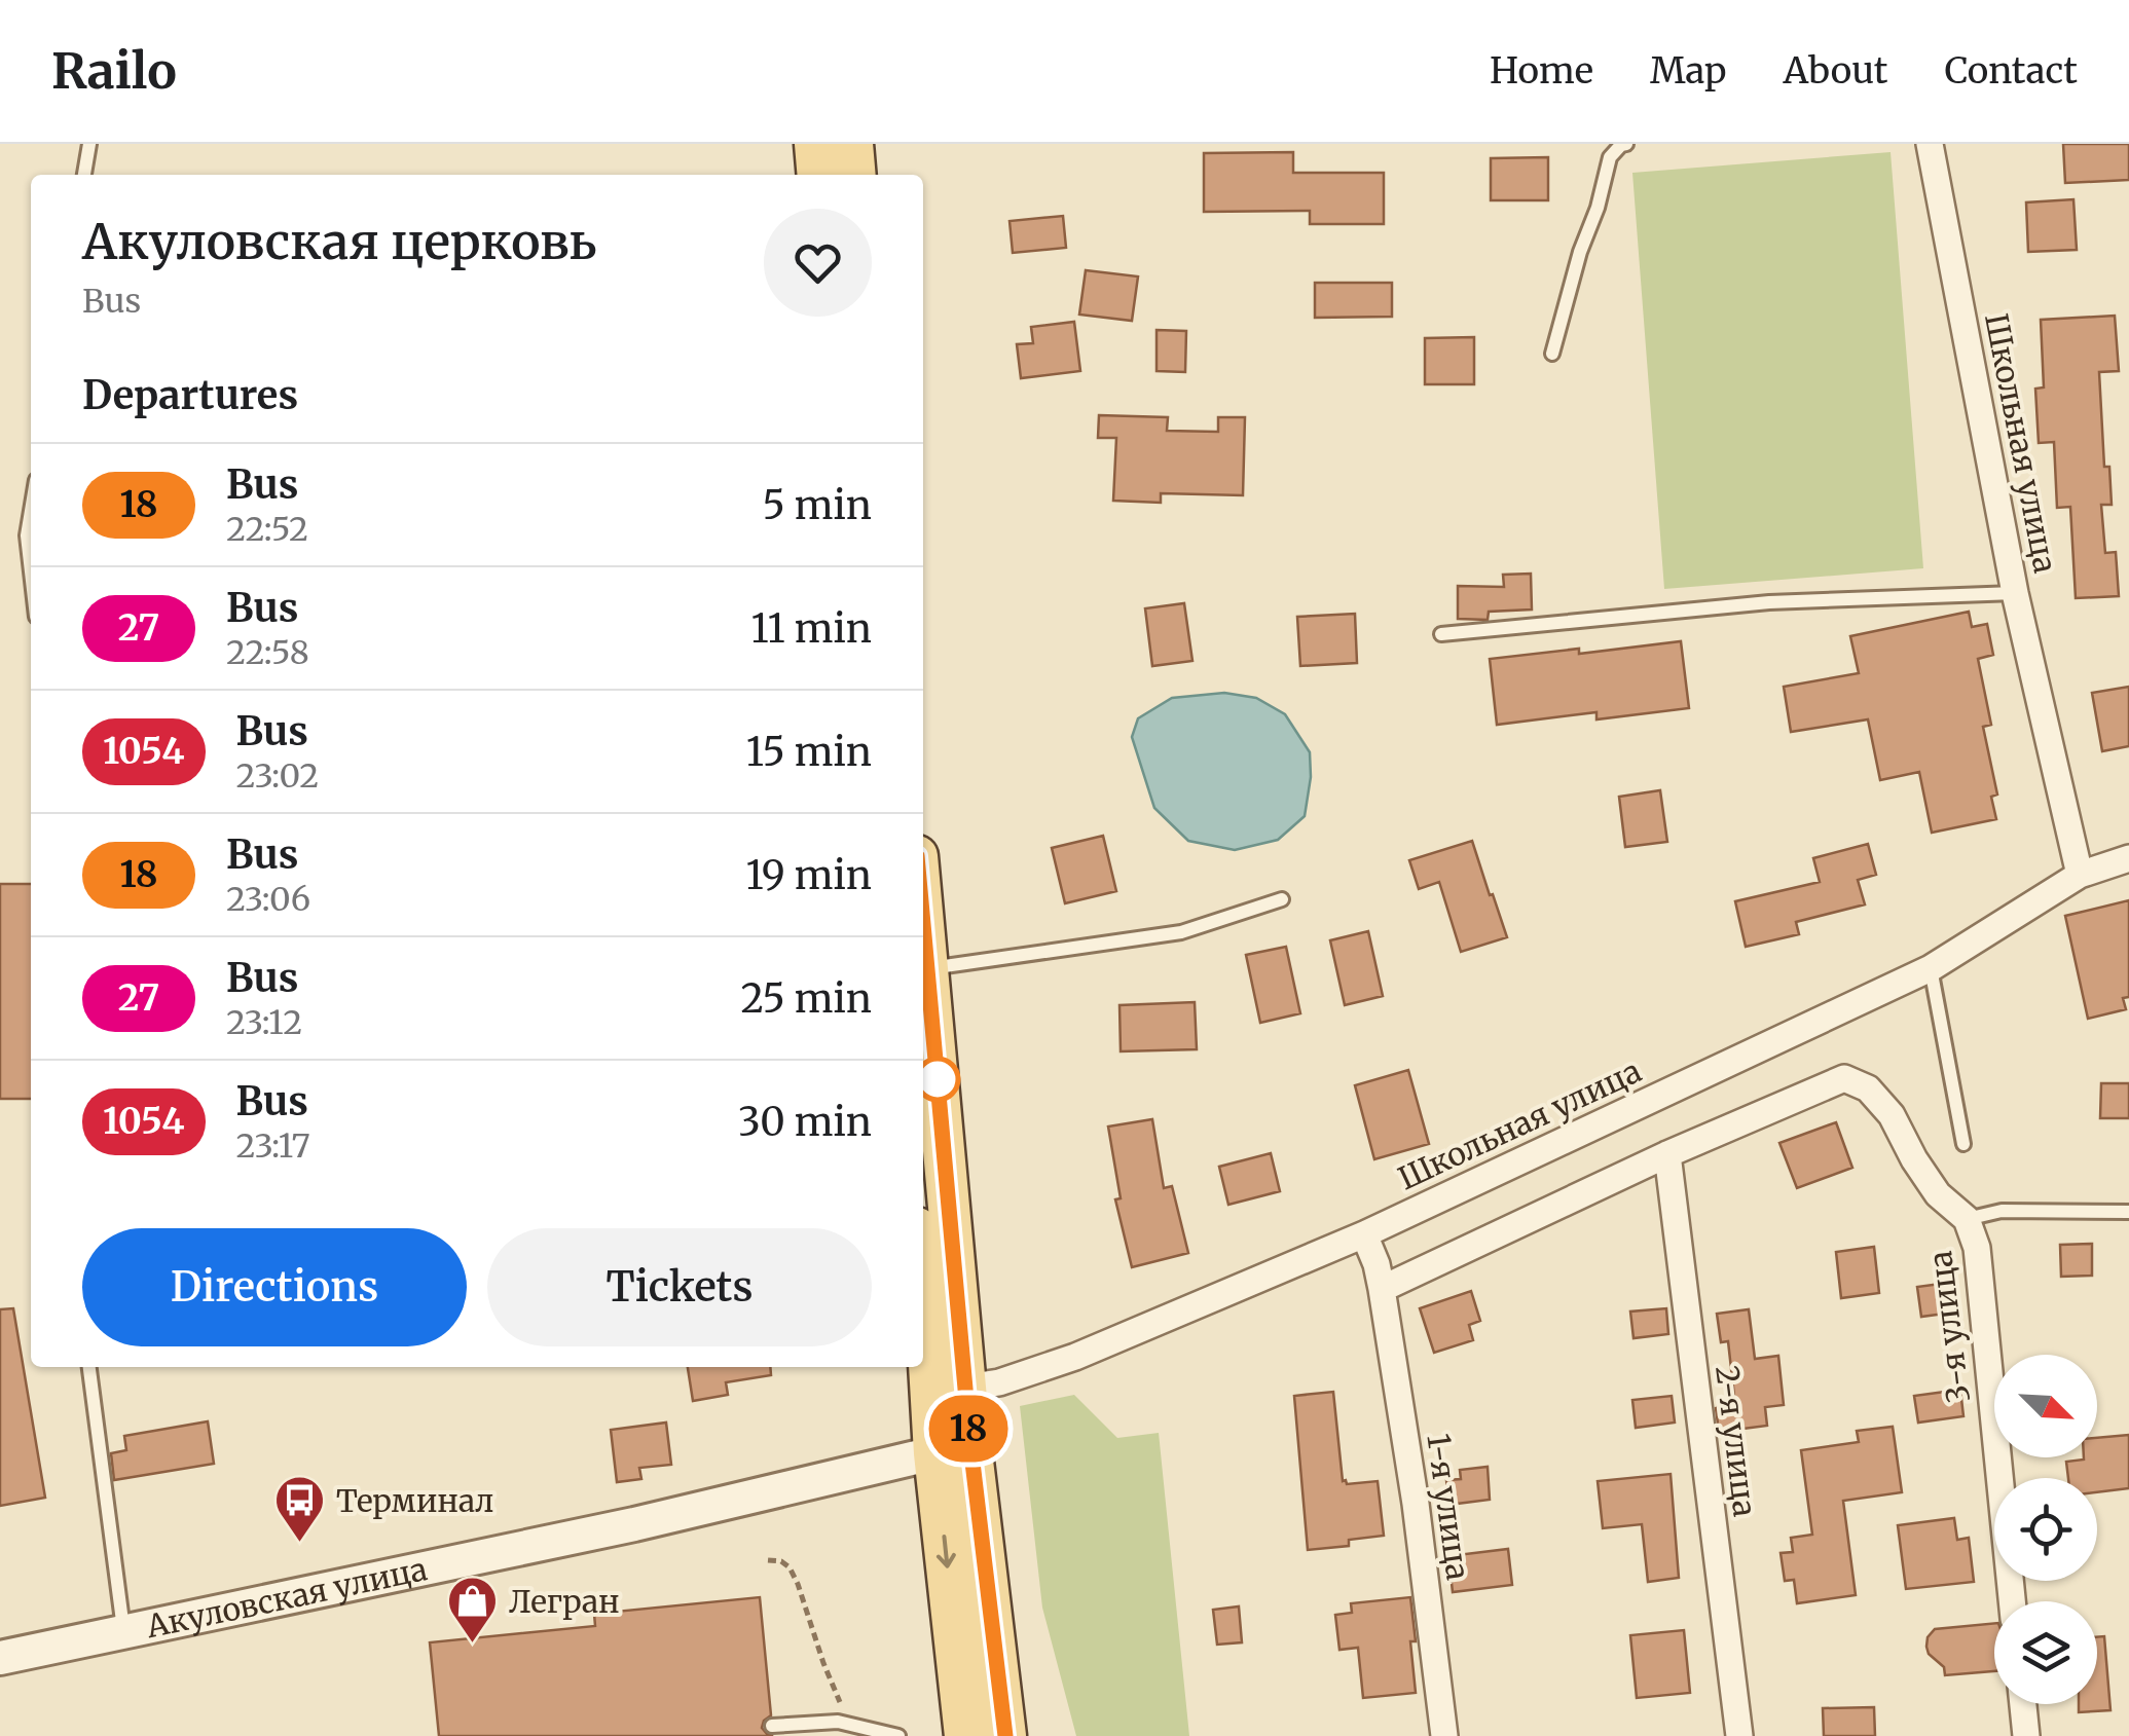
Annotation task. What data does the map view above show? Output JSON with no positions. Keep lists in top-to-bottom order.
{
  "streets": {
    "street": [
      "Школьная улица",
      "3-я улица",
      "2-я улица",
      "1-я улица",
      "Акуловская улица"
    ]
  },
  "crossings": [
    ["Школьная улица", "1-я улица"],
    ["3-я улица", "2-я улица"]
  ],
  "places": {
    "bus stop": ["Терминал"],
    "shop": ["Легран"]
  },
  "lines": ["bus line 18"],
  "north": "bottom right",
  "page": {
    "header": "Railo",
    "nav": [
      "Home",
      "Map",
      "About",
      "Contact"
    ],
    "on_map": "18",
    "heading": [
      ["Акуловская церковь", "Bus"],
      "Departures"
    ],
    "list": [
      {
        "mark": "18",
        "name": "Bus",
        "note": "22:52",
        "value": "5 min"
      },
      {
        "mark": "27",
        "name": "Bus",
        "note": "22:58",
        "value": "11 min"
      },
      {
        "mark": "1054",
        "name": "Bus",
        "note": "23:02",
        "value": "15 min"
      },
      {
        "mark": "18",
        "name": "Bus",
        "note": "23:06",
        "value": "19 min"
      },
      {
        "mark": "27",
        "name": "Bus",
        "note": "23:12",
        "value": "25 min"
      },
      {
        "mark": "1054",
        "name": "Bus",
        "note": "23:17",
        "value": "30 min"
      }
    ],
    "buttons": ["Directions", "Tickets"]
  }
}
